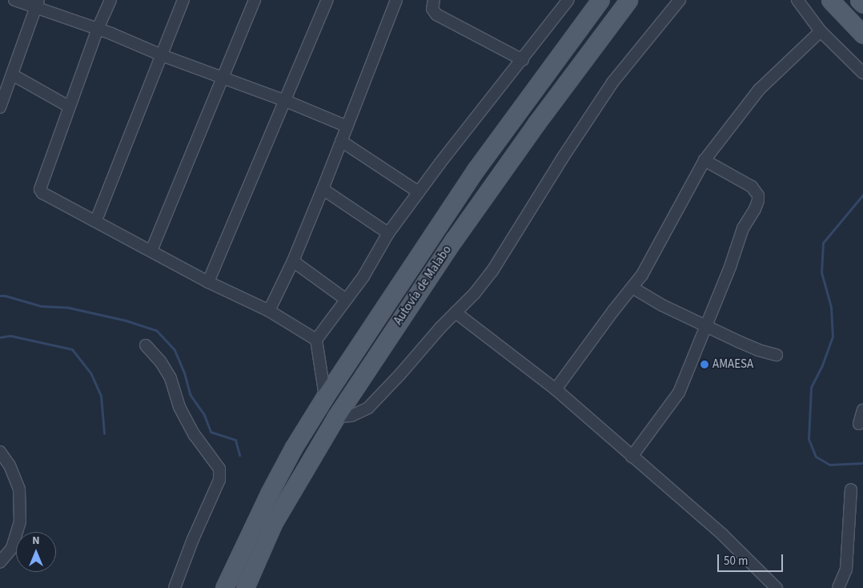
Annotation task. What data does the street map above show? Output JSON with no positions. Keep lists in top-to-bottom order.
{
  "streets": {
    "main road": ["Autovía de Malabo"]
  },
  "places": ["AMAESA"],
  "scale_bar": "50 m",
  "north": "top"
}
